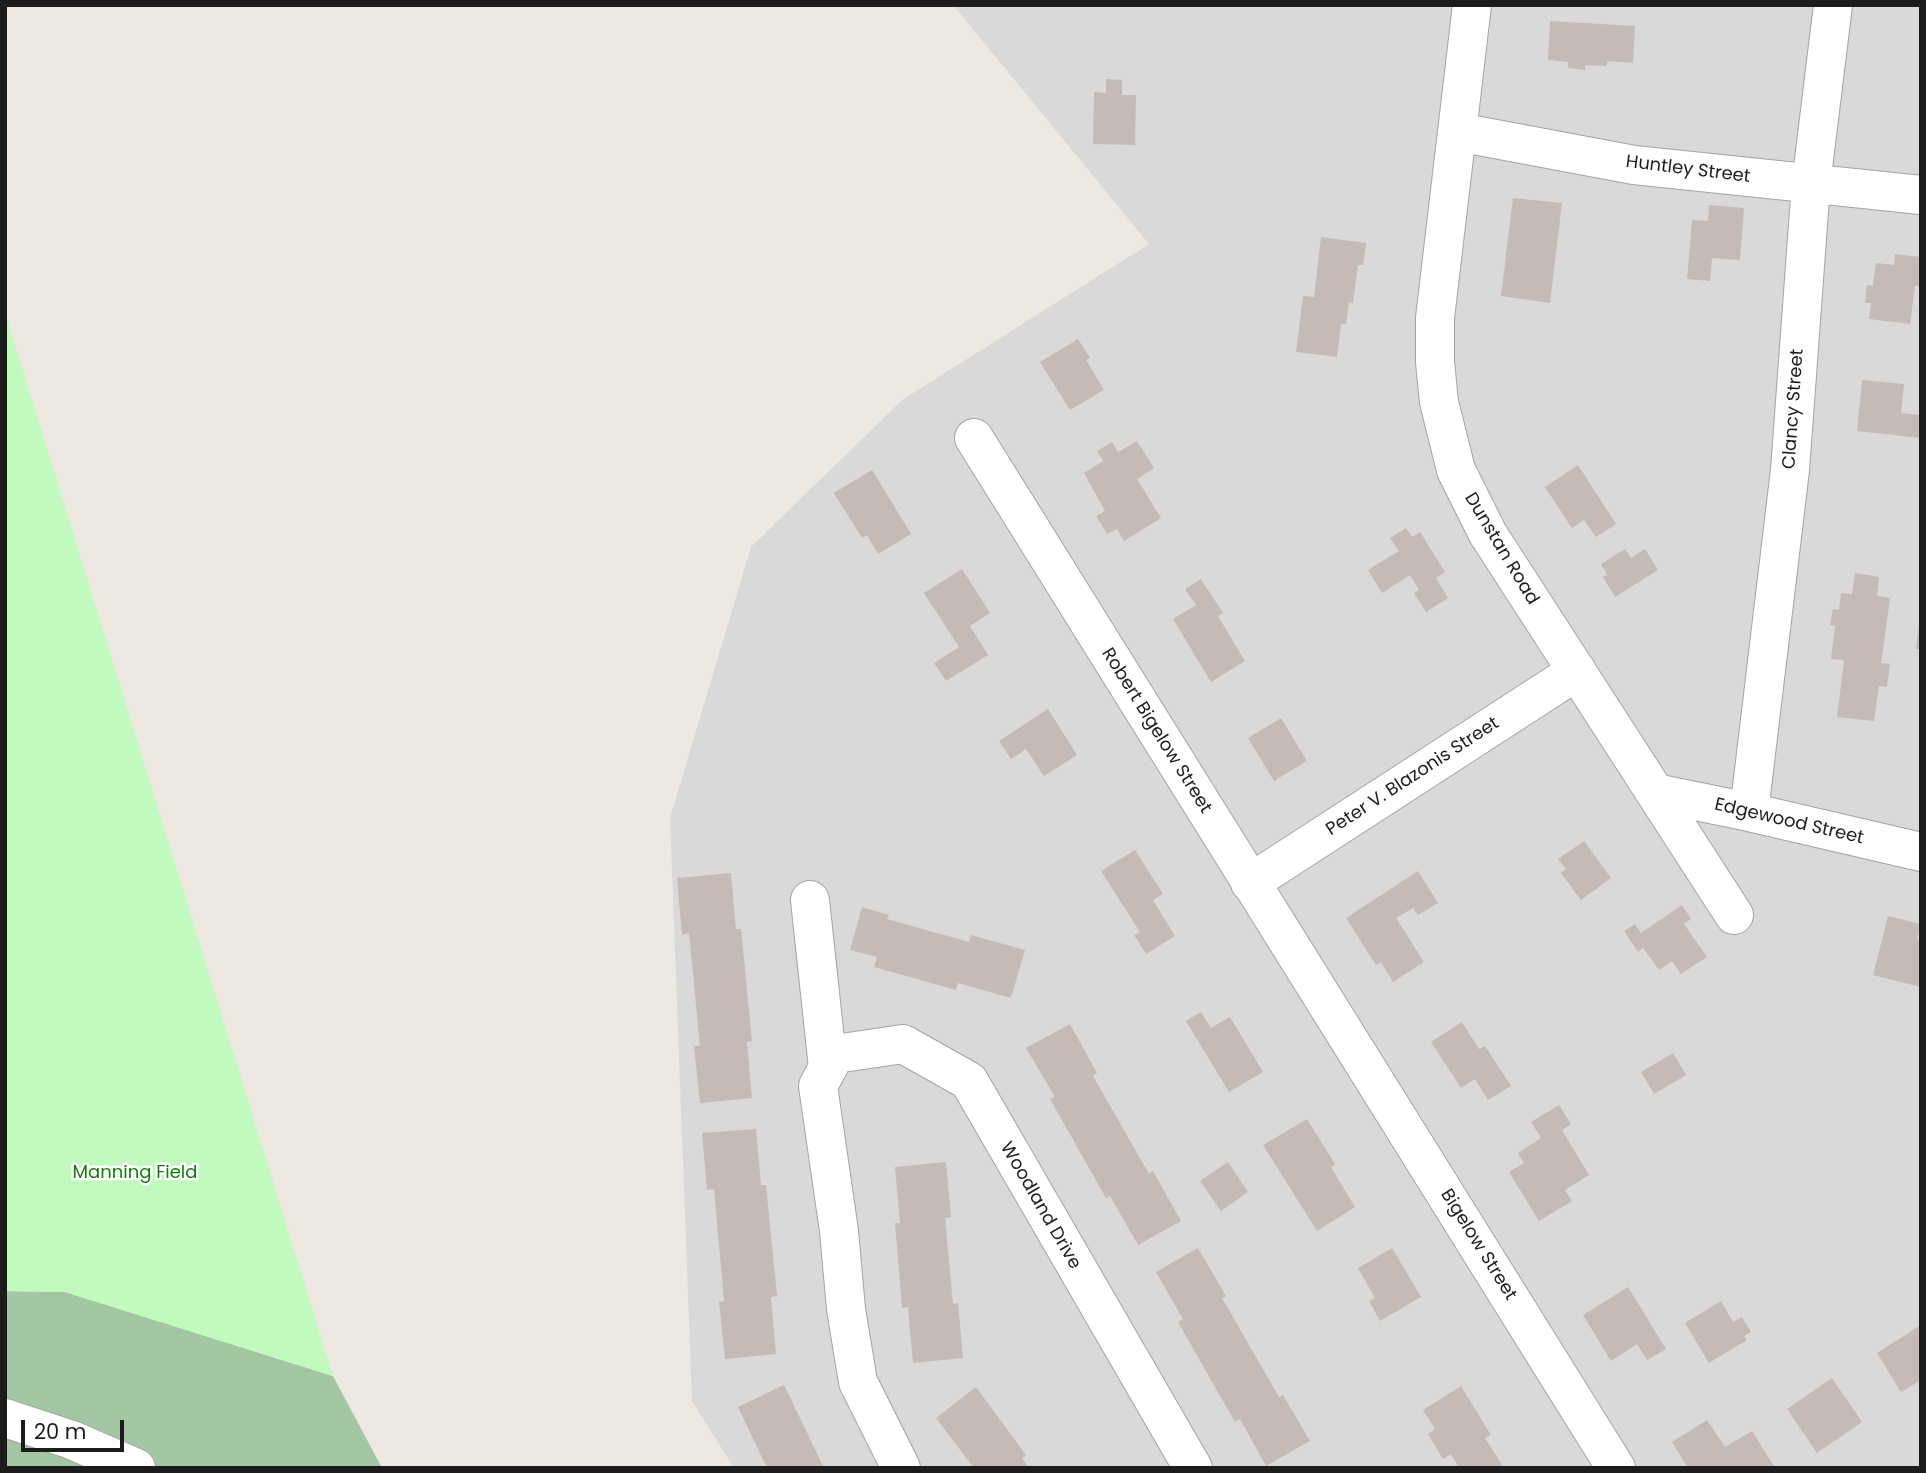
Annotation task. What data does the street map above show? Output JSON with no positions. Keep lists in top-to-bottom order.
{
  "streets": {
    "street": [
      "Huntley Street",
      "Clancy Street",
      "Dunstan Road",
      "Robert Bigelow Street",
      "Peter V. Blazonis Street",
      "Edgewood Street",
      "Woodland Drive",
      "Bigelow Street"
    ]
  },
  "crossings": [
    ["Huntley Street", "Clancy Street"],
    ["Huntley Street", "Dunstan Road"],
    ["Clancy Street", "Edgewood Street"],
    ["Dunstan Road", "Peter V. Blazonis Street"],
    ["Dunstan Road", "Edgewood Street"],
    ["Robert Bigelow Street", "Peter V. Blazonis Street"],
    ["Robert Bigelow Street", "Bigelow Street"]
  ],
  "parks": ["Manning Field"],
  "scale_bar": "20 m"
}
